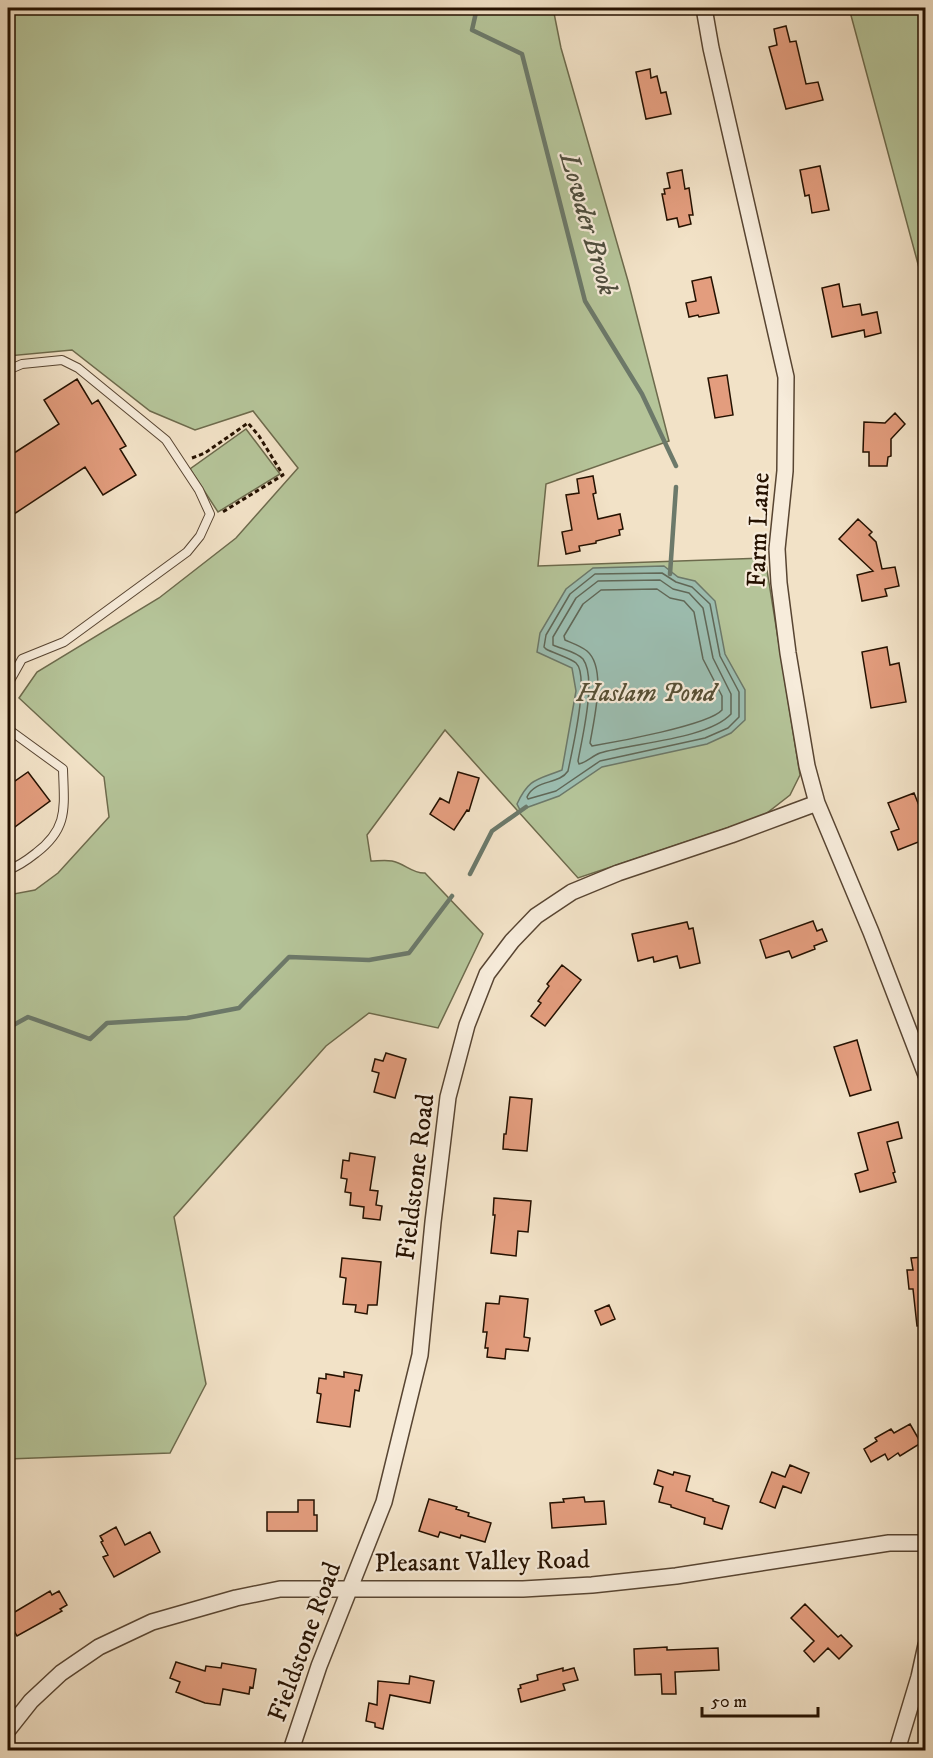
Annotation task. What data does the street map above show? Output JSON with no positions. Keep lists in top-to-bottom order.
{
  "streets": {
    "street": ["Farm Lane", "Fieldstone Road", "Pleasant Valley Road"]
  },
  "crossings": [
    ["Farm Lane", "Fieldstone Road"],
    ["Fieldstone Road", "Pleasant Valley Road"]
  ],
  "water": ["Lowder Brook"],
  "parks": ["Haslam Pond"],
  "scale_bar": "50 m"
}
